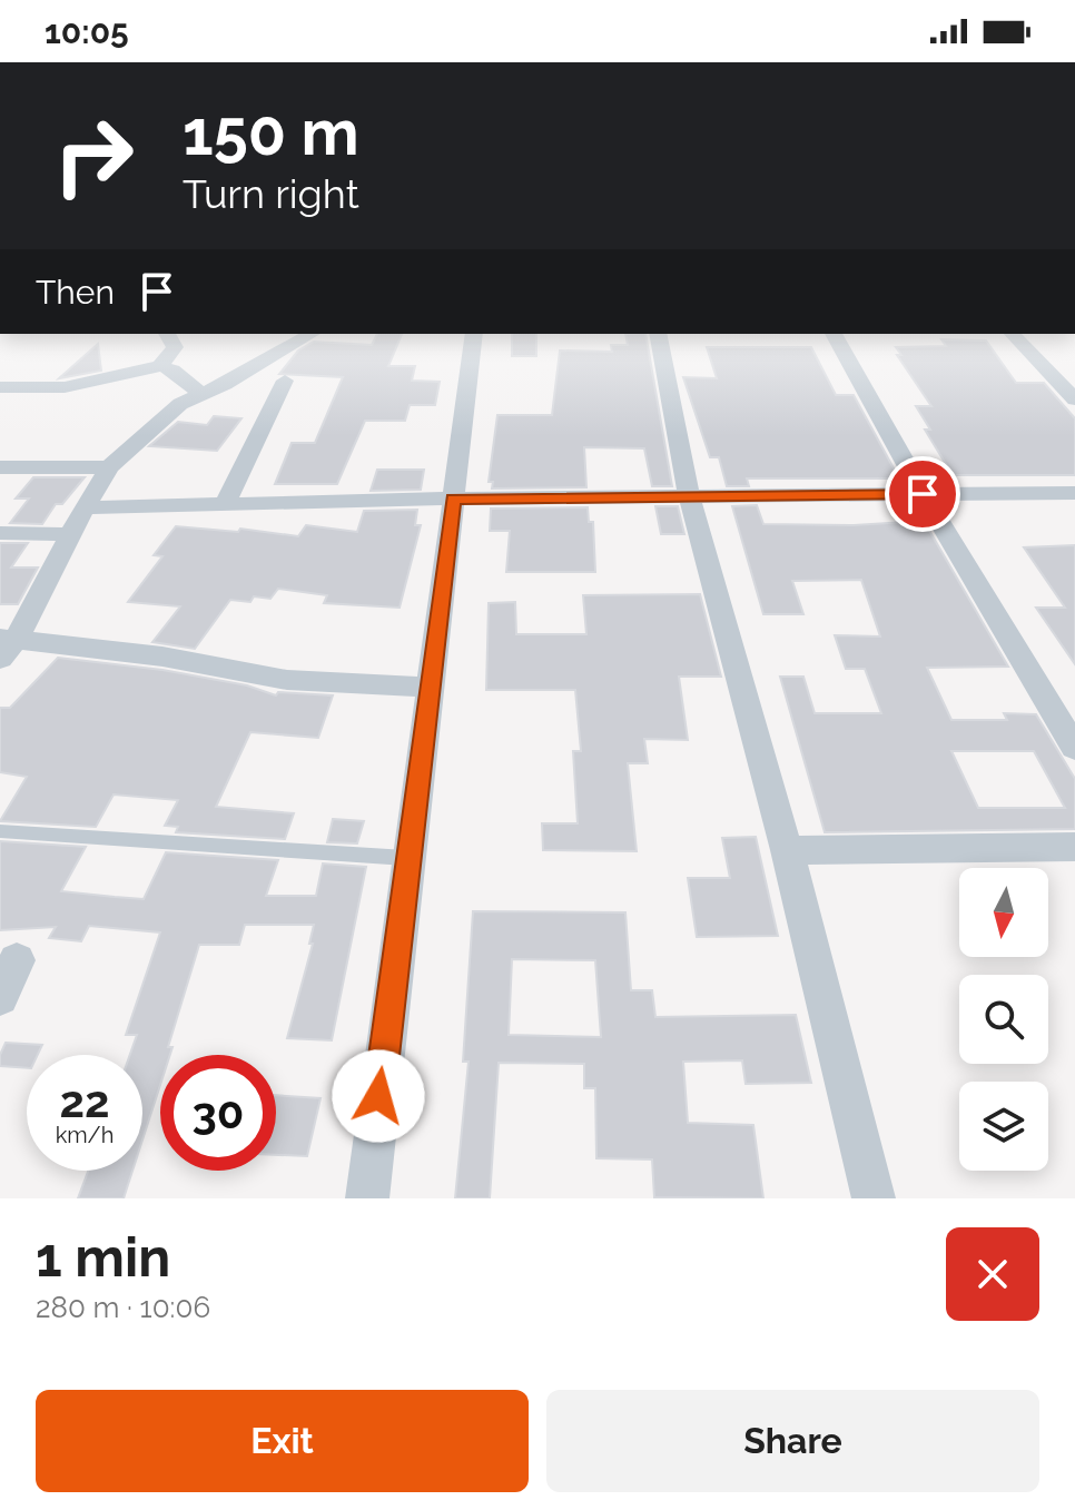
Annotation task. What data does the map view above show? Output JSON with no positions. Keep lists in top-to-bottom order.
{
  "north": "bottom",
  "page": {
    "status": "10:05",
    "turn": ["150 m", "Turn right"],
    "then": "Then",
    "speed": "22 km/h",
    "limit": "30",
    "heading": ["1 min", "280 m · 10:06"],
    "buttons": ["Exit", "Share"]
  }
}
